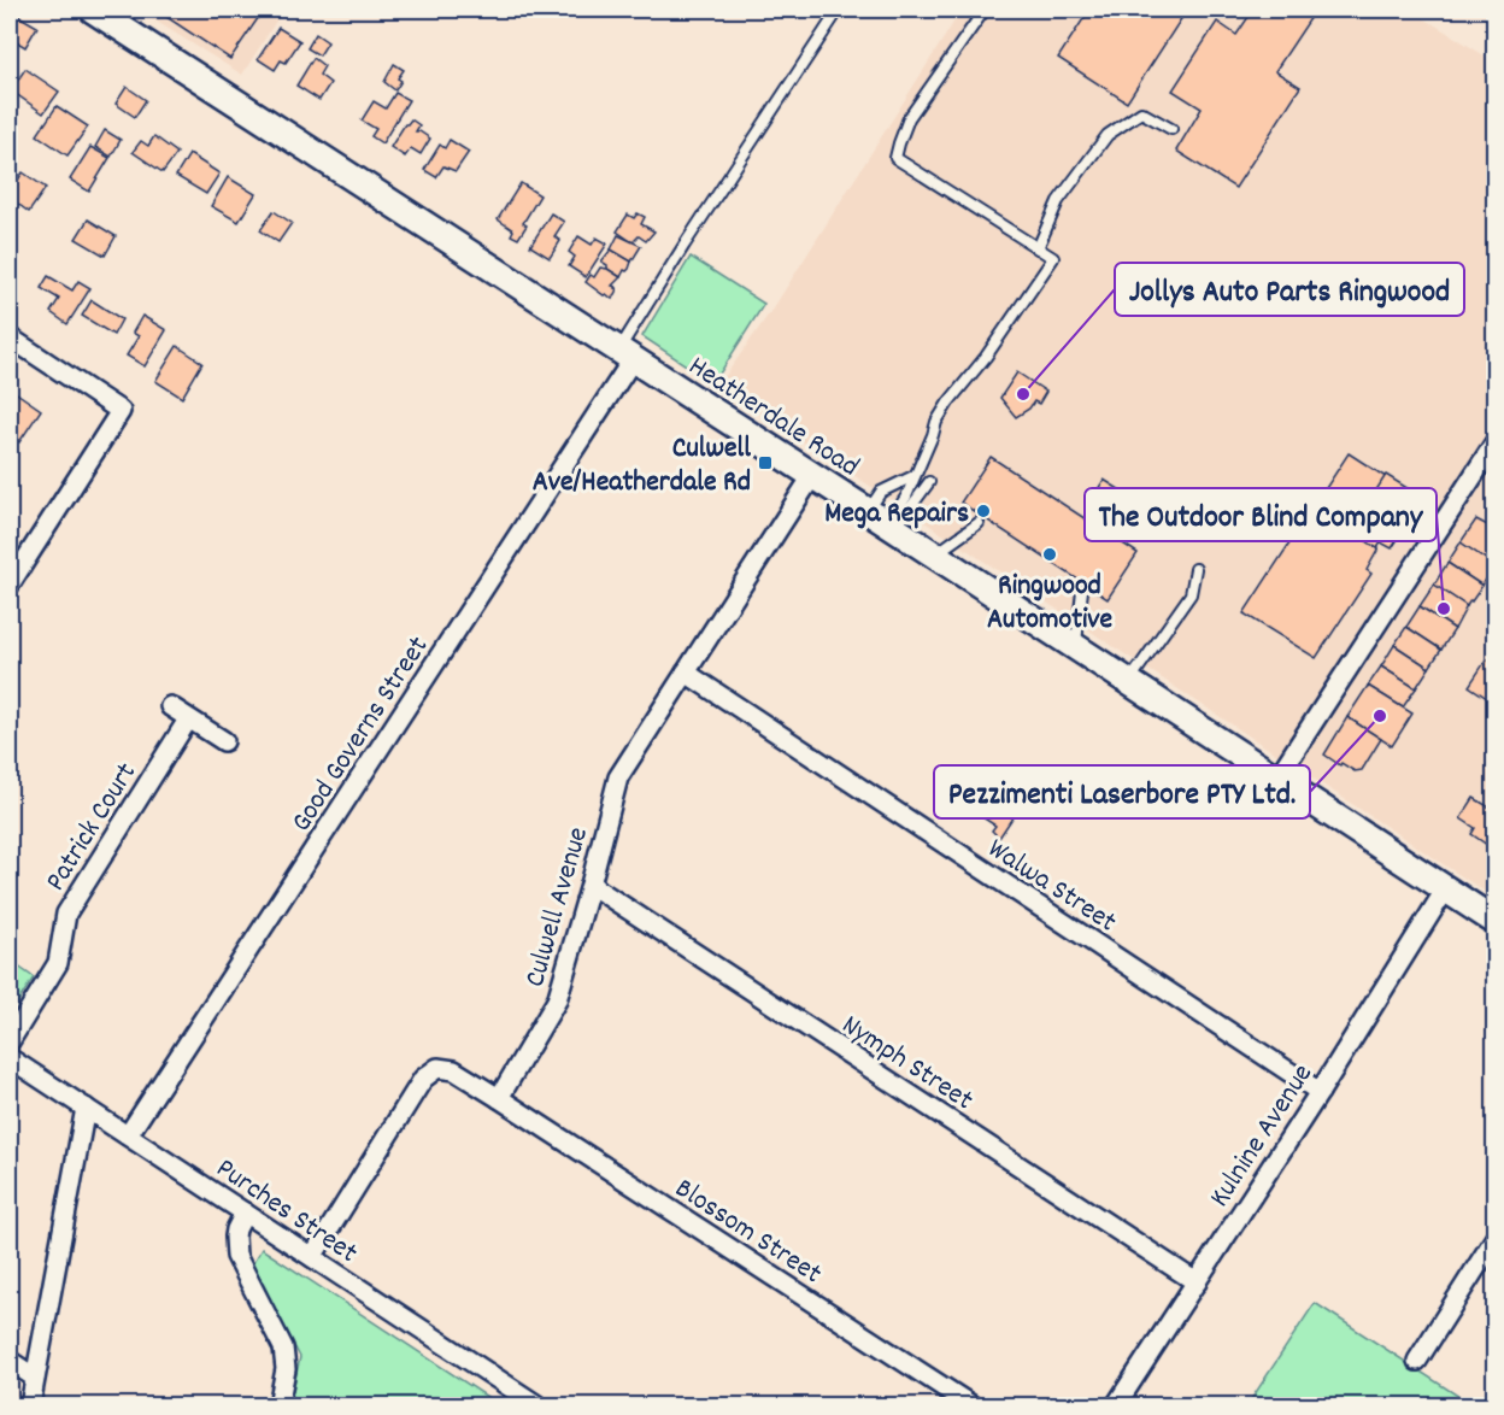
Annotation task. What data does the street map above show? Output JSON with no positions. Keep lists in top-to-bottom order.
{
  "streets": {
    "main road": ["Heatherdale Road"],
    "street": [
      "Good Governs Street",
      "Patrick Court",
      "Walwa Street",
      "Culwell Avenue",
      "Nymph Street",
      "Kulnine Avenue",
      "Purches Street",
      "Blossom Street"
    ]
  },
  "crossings": [
    ["Heatherdale Road", "Good Governs Street"],
    ["Heatherdale Road", "Culwell Avenue"],
    ["Heatherdale Road", "Kulnine Avenue"],
    ["Good Governs Street", "Purches Street"],
    ["Walwa Street", "Culwell Avenue"],
    ["Walwa Street", "Kulnine Avenue"],
    ["Culwell Avenue", "Nymph Street"],
    ["Culwell Avenue", "Blossom Street"],
    ["Nymph Street", "Kulnine Avenue"]
  ],
  "places": {
    "other": [
      "Jollys Auto Parts Ringwood",
      "Mega Repairs",
      "Ringwood Automotive",
      "The Outdoor Blind Company",
      "Pezzimenti Laserbore PTY Ltd."
    ],
    "transit": ["Culwell Ave/Heatherdale Rd"]
  }
}
